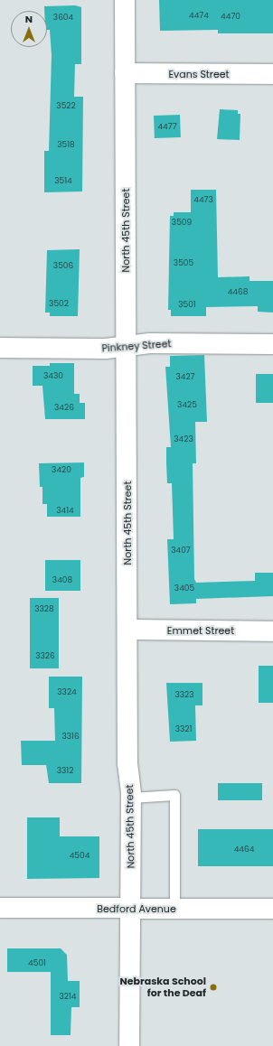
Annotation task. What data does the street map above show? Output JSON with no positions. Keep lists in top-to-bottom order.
{
  "streets": {
    "street": [
      "Evans Street",
      "North 45th Street",
      "Pinkney Street",
      "Emmet Street",
      "Bedford Avenue"
    ]
  },
  "crossings": [
    ["Evans Street", "North 45th Street"],
    ["North 45th Street", "Pinkney Street"],
    ["North 45th Street", "Emmet Street"],
    ["North 45th Street", "Bedford Avenue"]
  ],
  "places": ["Nebraska School for the Deaf"],
  "house_numbers": [
    "4474",
    "4470",
    "3604",
    "3522",
    "4477",
    "3518",
    "3514",
    "4473",
    "3509",
    "3505",
    "3506",
    "4468",
    "3502",
    "3501",
    "3430",
    "3427",
    "3425",
    "3426",
    "3423",
    "3420",
    "3414",
    "3407",
    "3408",
    "3405",
    "3328",
    "3326",
    "3324",
    "3323",
    "3321",
    "3316",
    "3312",
    "4464",
    "4504",
    "4501",
    "3214"
  ],
  "north": "top"
}
